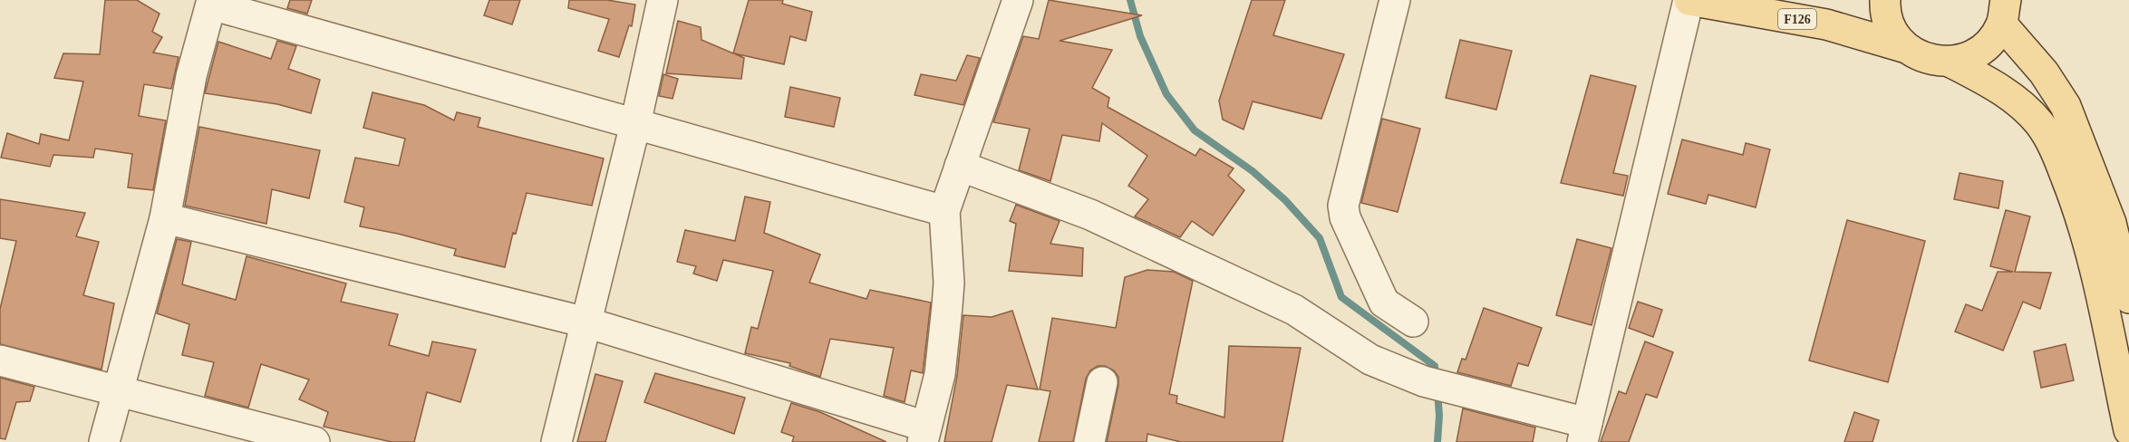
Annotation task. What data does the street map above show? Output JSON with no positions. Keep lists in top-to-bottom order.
{
  "streets": {
    "main road": ["F126"]
  }
}
